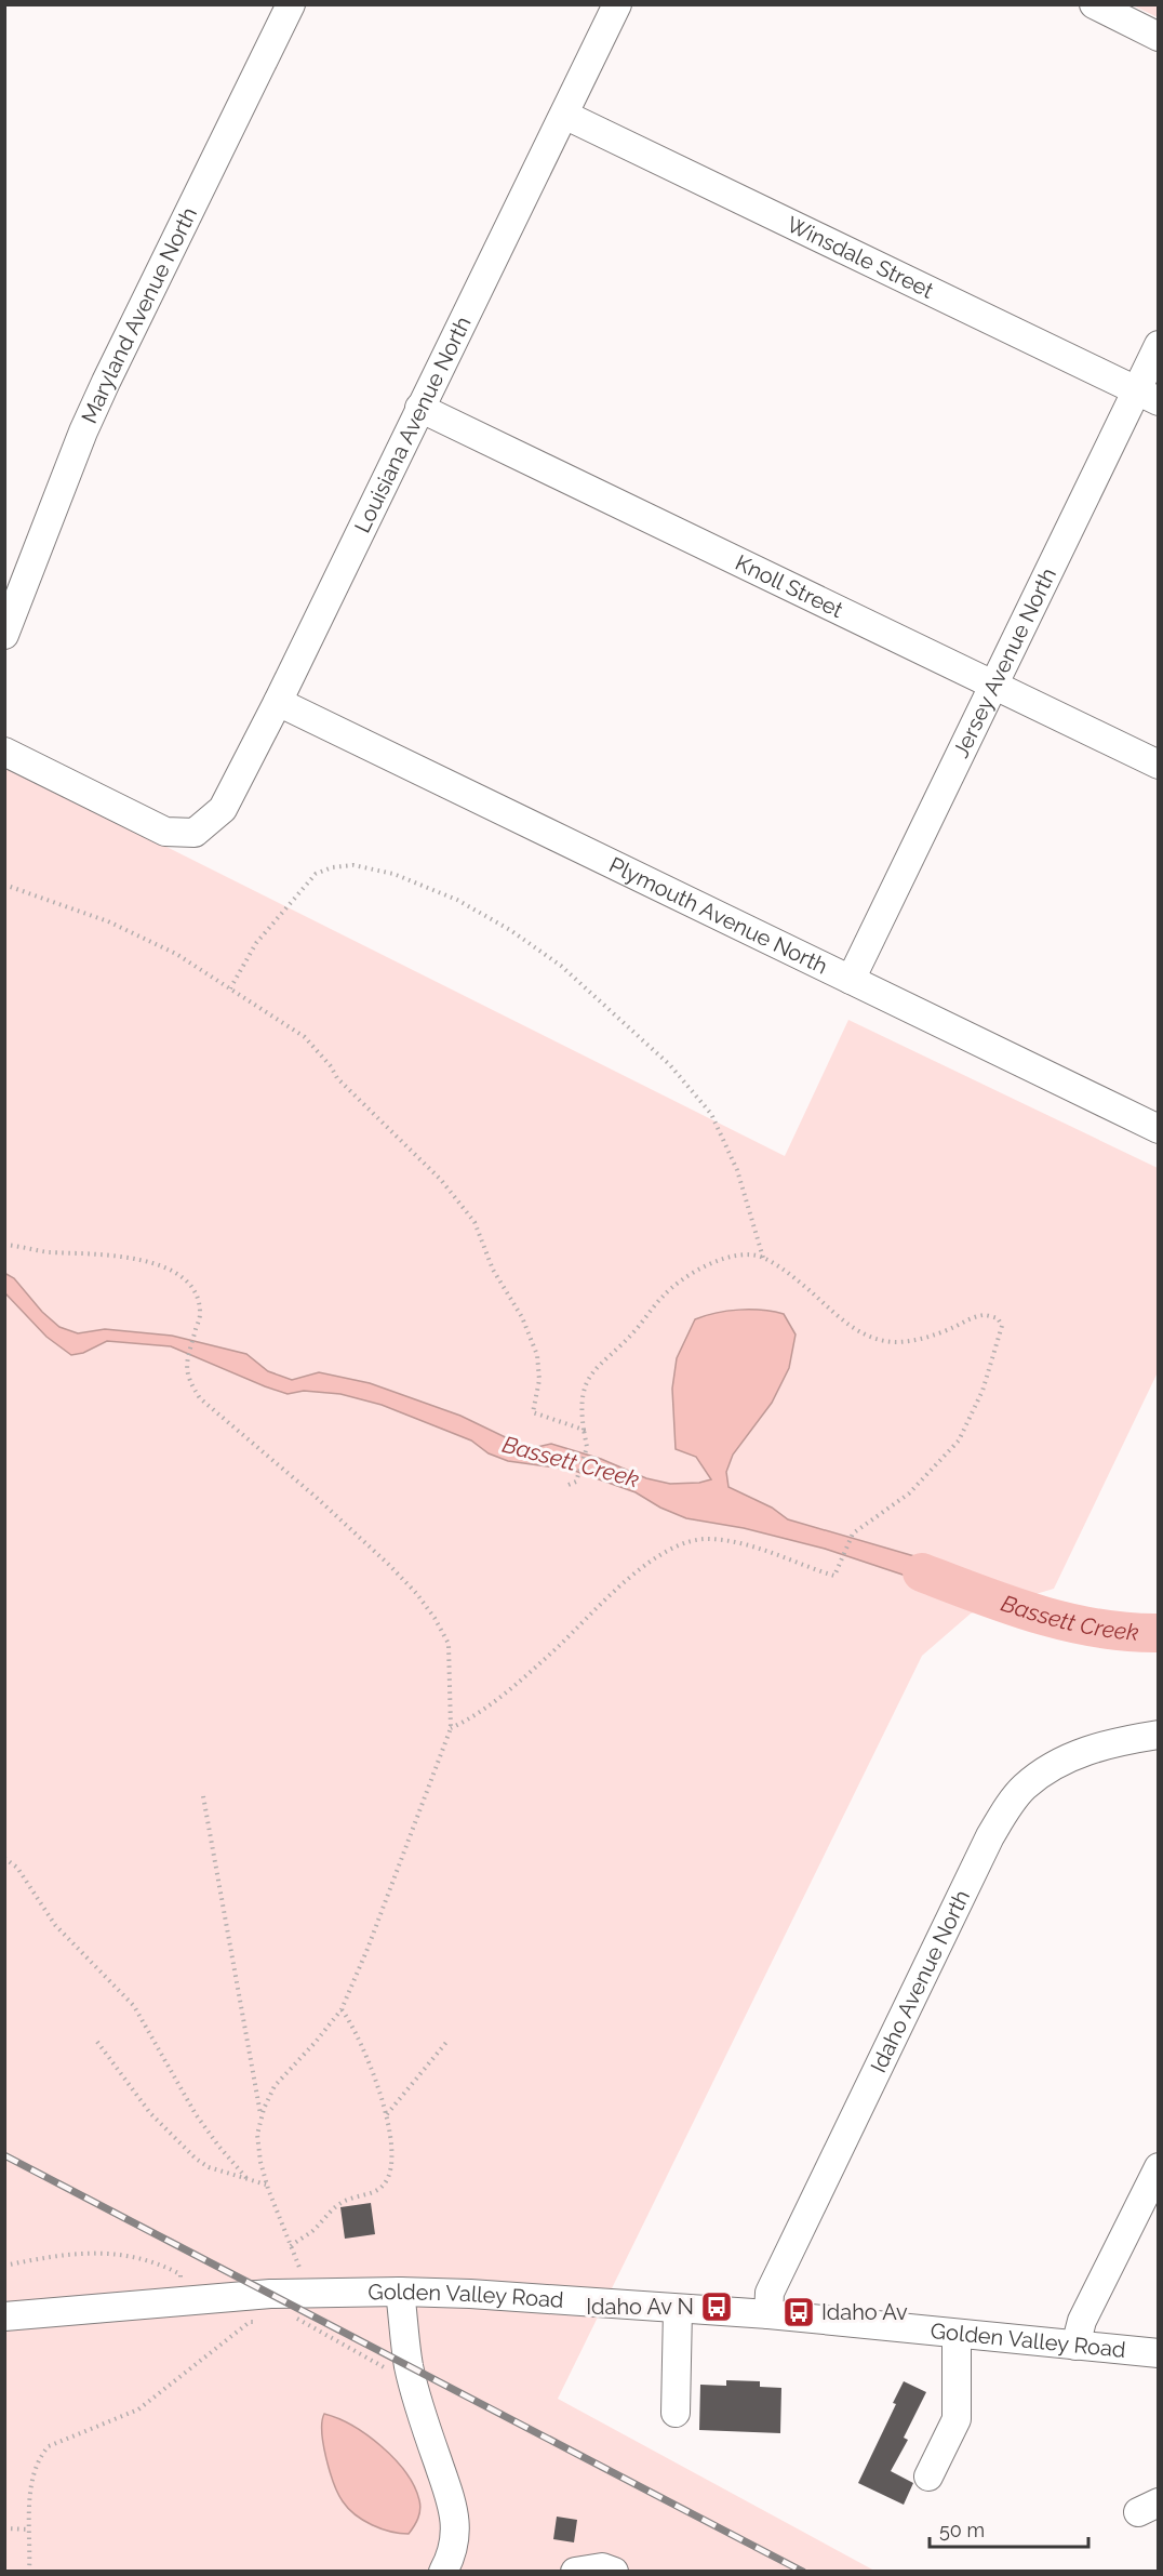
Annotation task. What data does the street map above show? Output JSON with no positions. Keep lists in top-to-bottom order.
{
  "streets": {
    "street": [
      "Winsdale Street",
      "Maryland Avenue North",
      "Louisiana Avenue North",
      "Knoll Street",
      "Jersey Avenue North",
      "Plymouth Avenue North",
      "Idaho Avenue North",
      "Golden Valley Road"
    ]
  },
  "crossings": [
    ["Winsdale Street", "Louisiana Avenue North"],
    ["Winsdale Street", "Jersey Avenue North"],
    ["Louisiana Avenue North", "Knoll Street"],
    ["Louisiana Avenue North", "Plymouth Avenue North"],
    ["Knoll Street", "Jersey Avenue North"],
    ["Jersey Avenue North", "Plymouth Avenue North"],
    ["Idaho Avenue North", "Golden Valley Road"]
  ],
  "water": ["Bassett Creek"],
  "places": {
    "bus stop": ["Idaho Av N", "Idaho Av"]
  },
  "scale_bar": "50 m"
}
